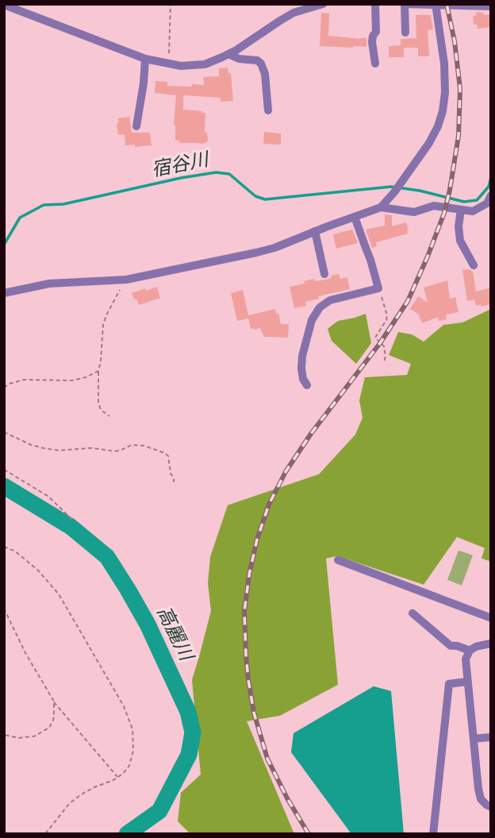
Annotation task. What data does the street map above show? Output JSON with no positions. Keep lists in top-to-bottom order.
{
  "water": ["宿谷川", "高麗川"]
}
